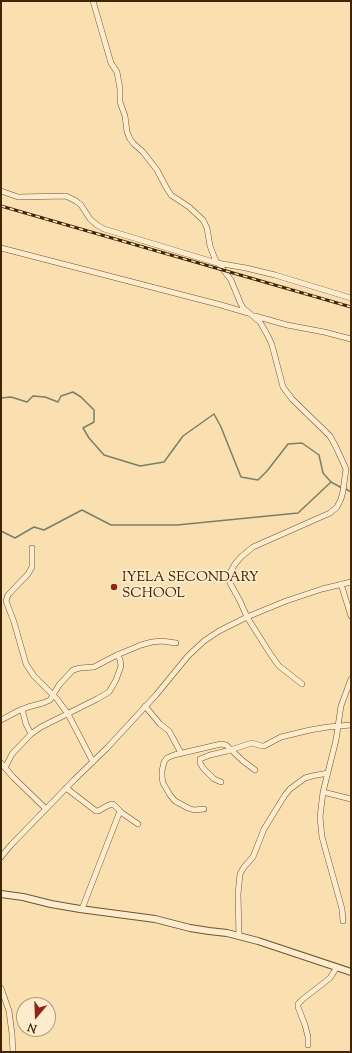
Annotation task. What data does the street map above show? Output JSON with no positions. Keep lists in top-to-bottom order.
{
  "places": ["IYELA SECONDARY SCHOOL"],
  "north": "bottom"
}
